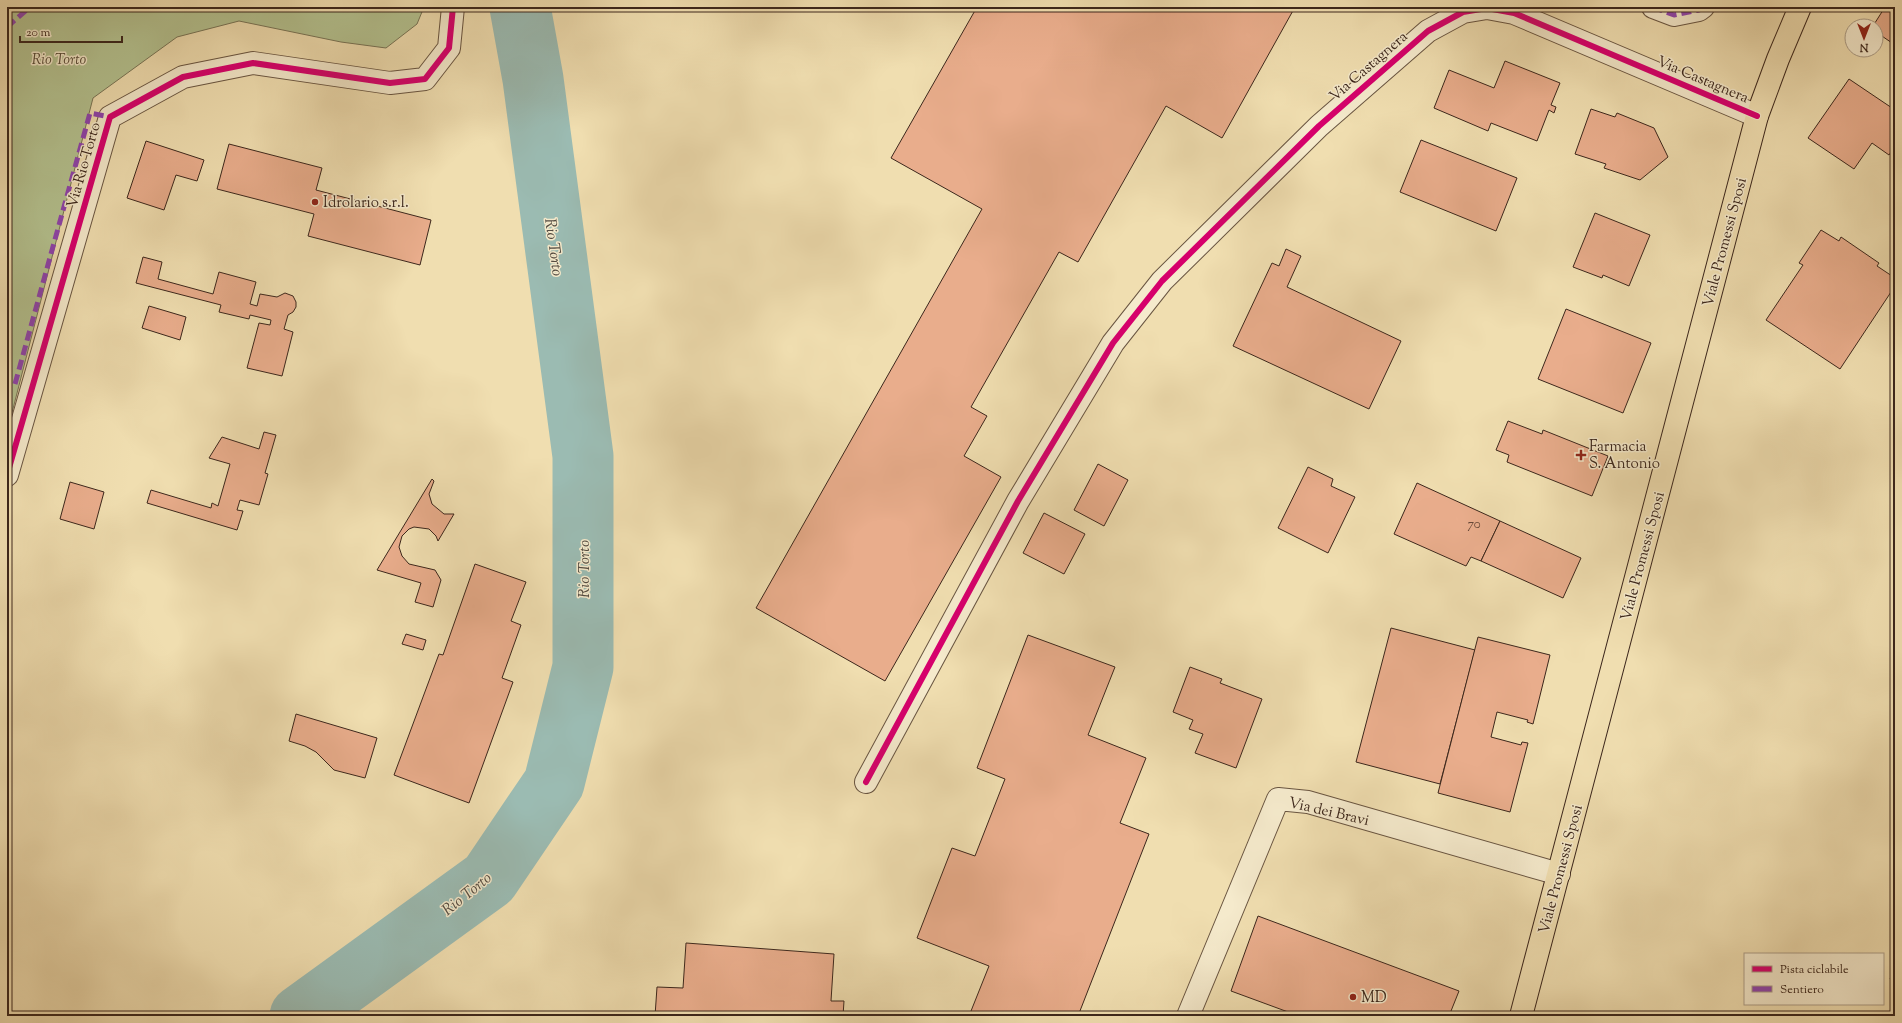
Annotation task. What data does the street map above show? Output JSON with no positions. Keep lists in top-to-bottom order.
{
  "streets": {
    "main road": ["Viale Promessi Sposi"],
    "street": ["Via Castagnera", "Via Rio Torto", "Via dei Bravi"]
  },
  "crossings": [
    ["Via Castagnera", "Viale Promessi Sposi"],
    ["Viale Promessi Sposi", "Via dei Bravi"]
  ],
  "water": ["Rio Torto"],
  "parks": ["Rio Torto"],
  "places": {
    "other": ["Idrolario s.r.l.", "MD"],
    "health": ["Farmacia S. Antonio"]
  },
  "house_numbers": ["70"],
  "legend": ["Pista ciclabile", "Sentiero"],
  "scale_bar": "20 m",
  "north": "bottom"
}
